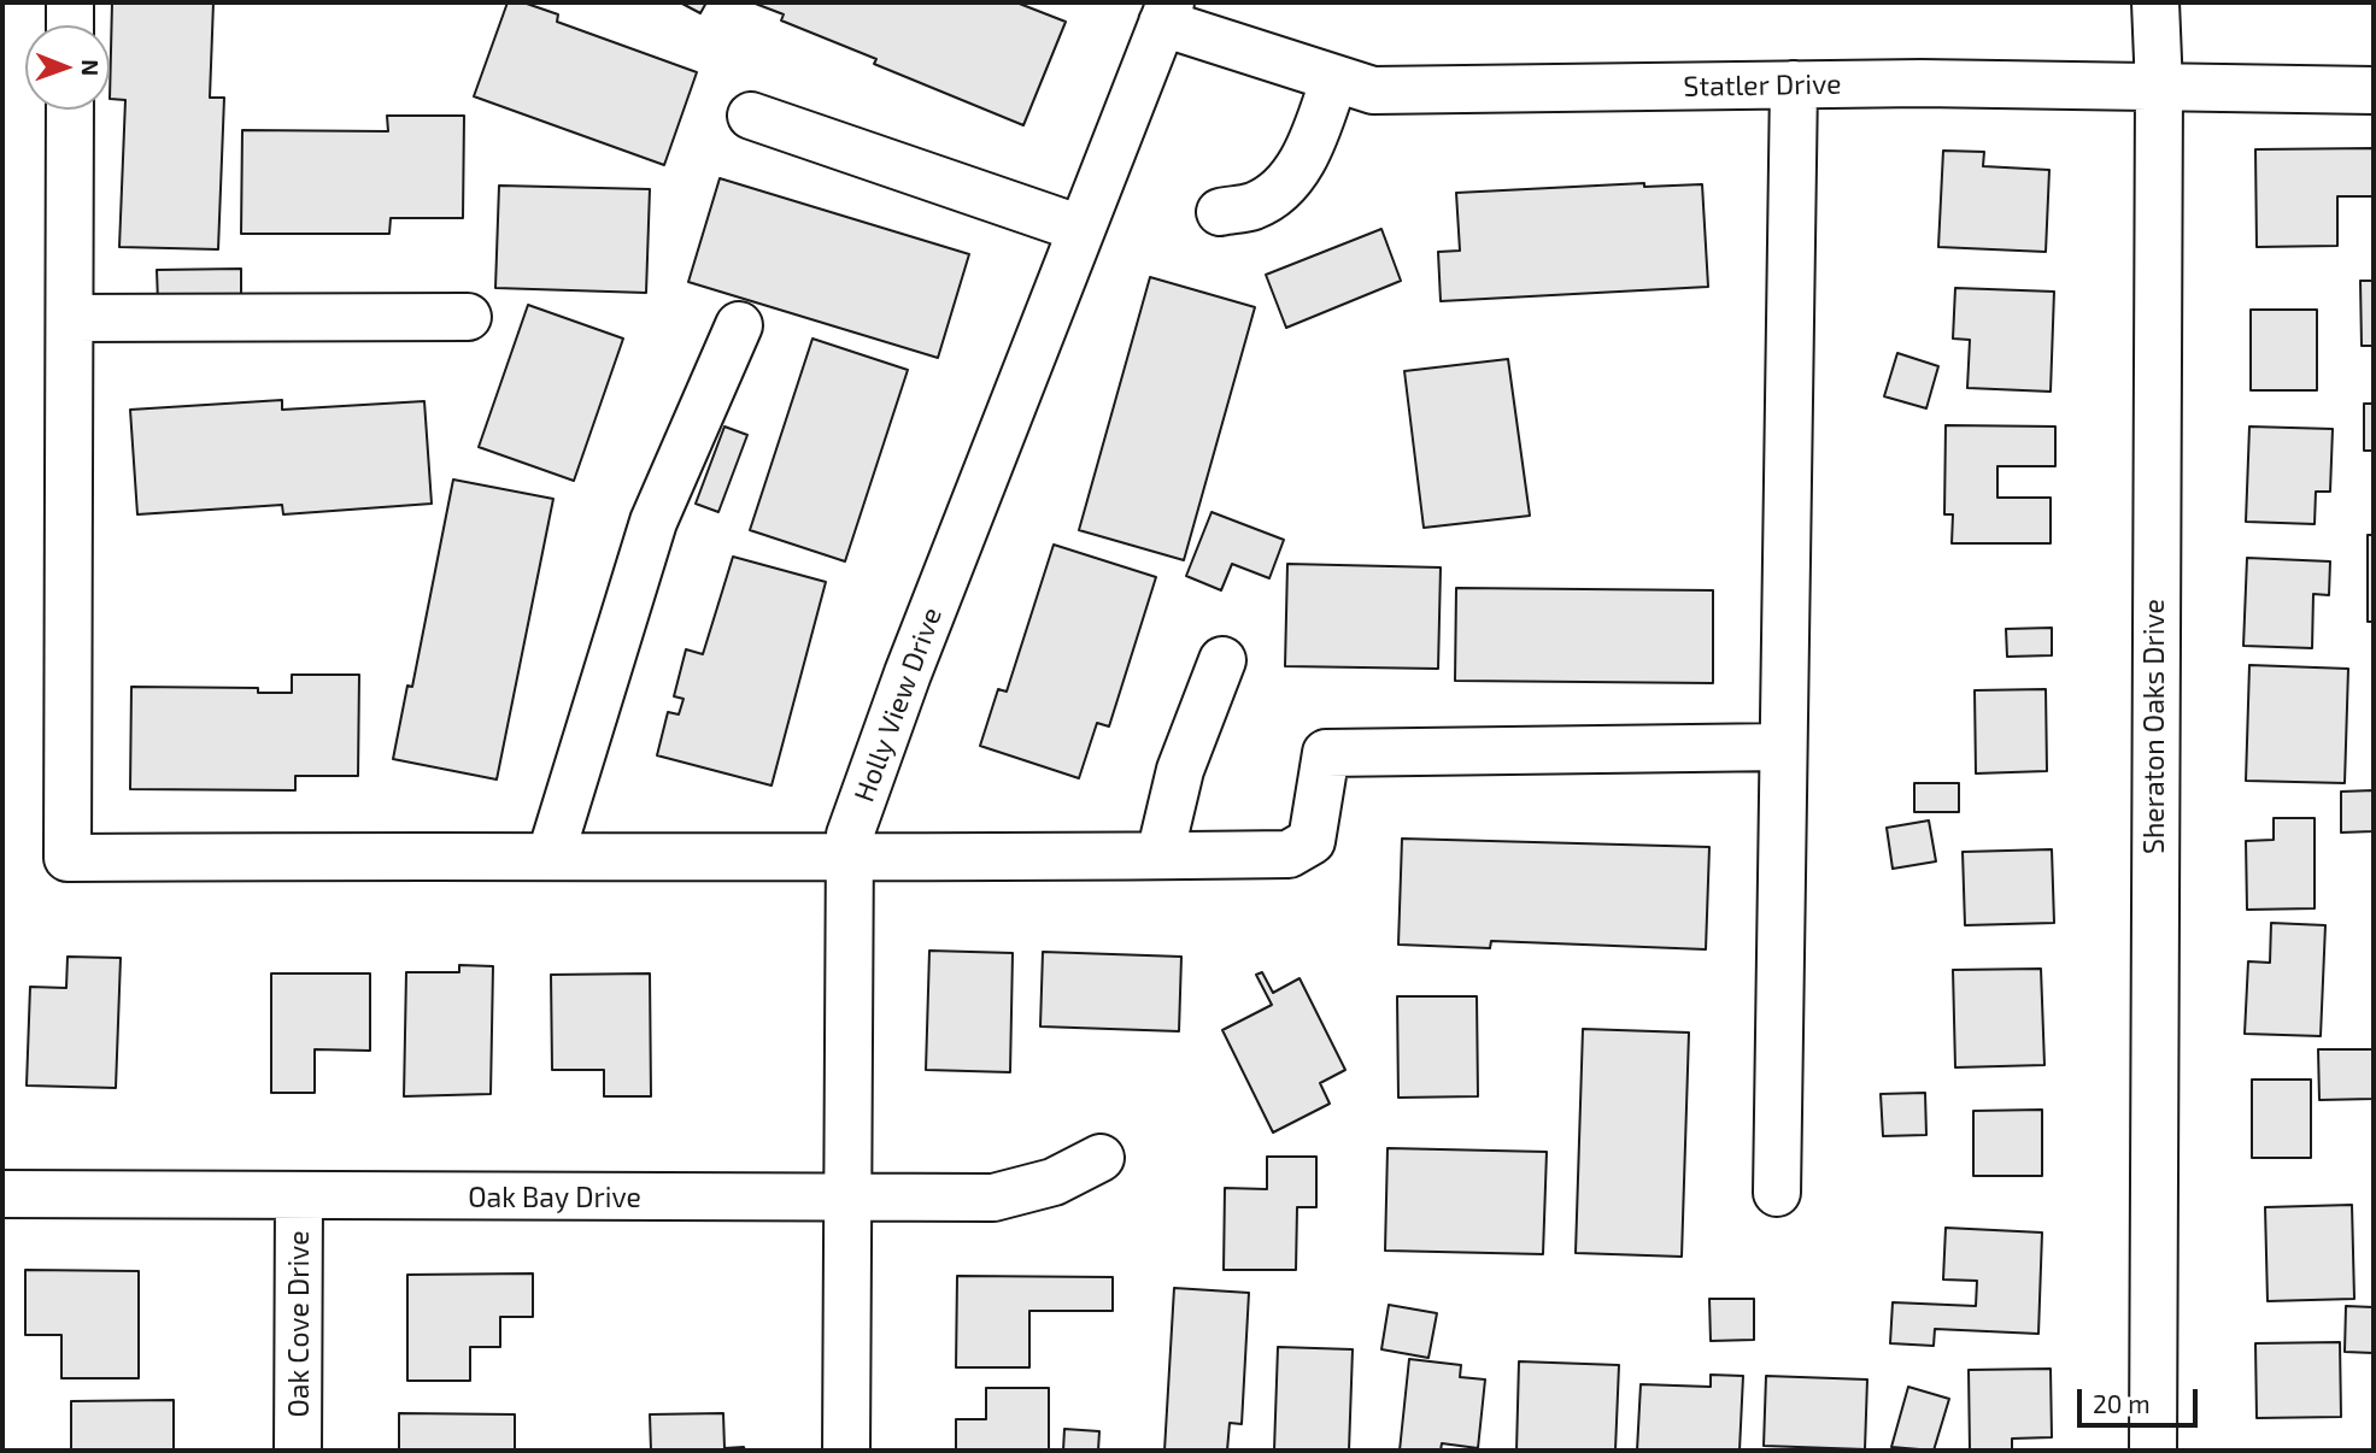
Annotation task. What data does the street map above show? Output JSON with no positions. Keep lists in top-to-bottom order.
{
  "streets": {
    "street": [
      "Statler Drive",
      "Holly View Drive",
      "Sheraton Oaks Drive",
      "Oak Bay Drive",
      "Oak Cove Drive"
    ]
  },
  "crossings": [
    ["Statler Drive", "Holly View Drive"],
    ["Statler Drive", "Sheraton Oaks Drive"],
    ["Holly View Drive", "Oak Bay Drive"],
    ["Oak Bay Drive", "Oak Cove Drive"]
  ],
  "scale_bar": "20 m",
  "north": "right"
}
